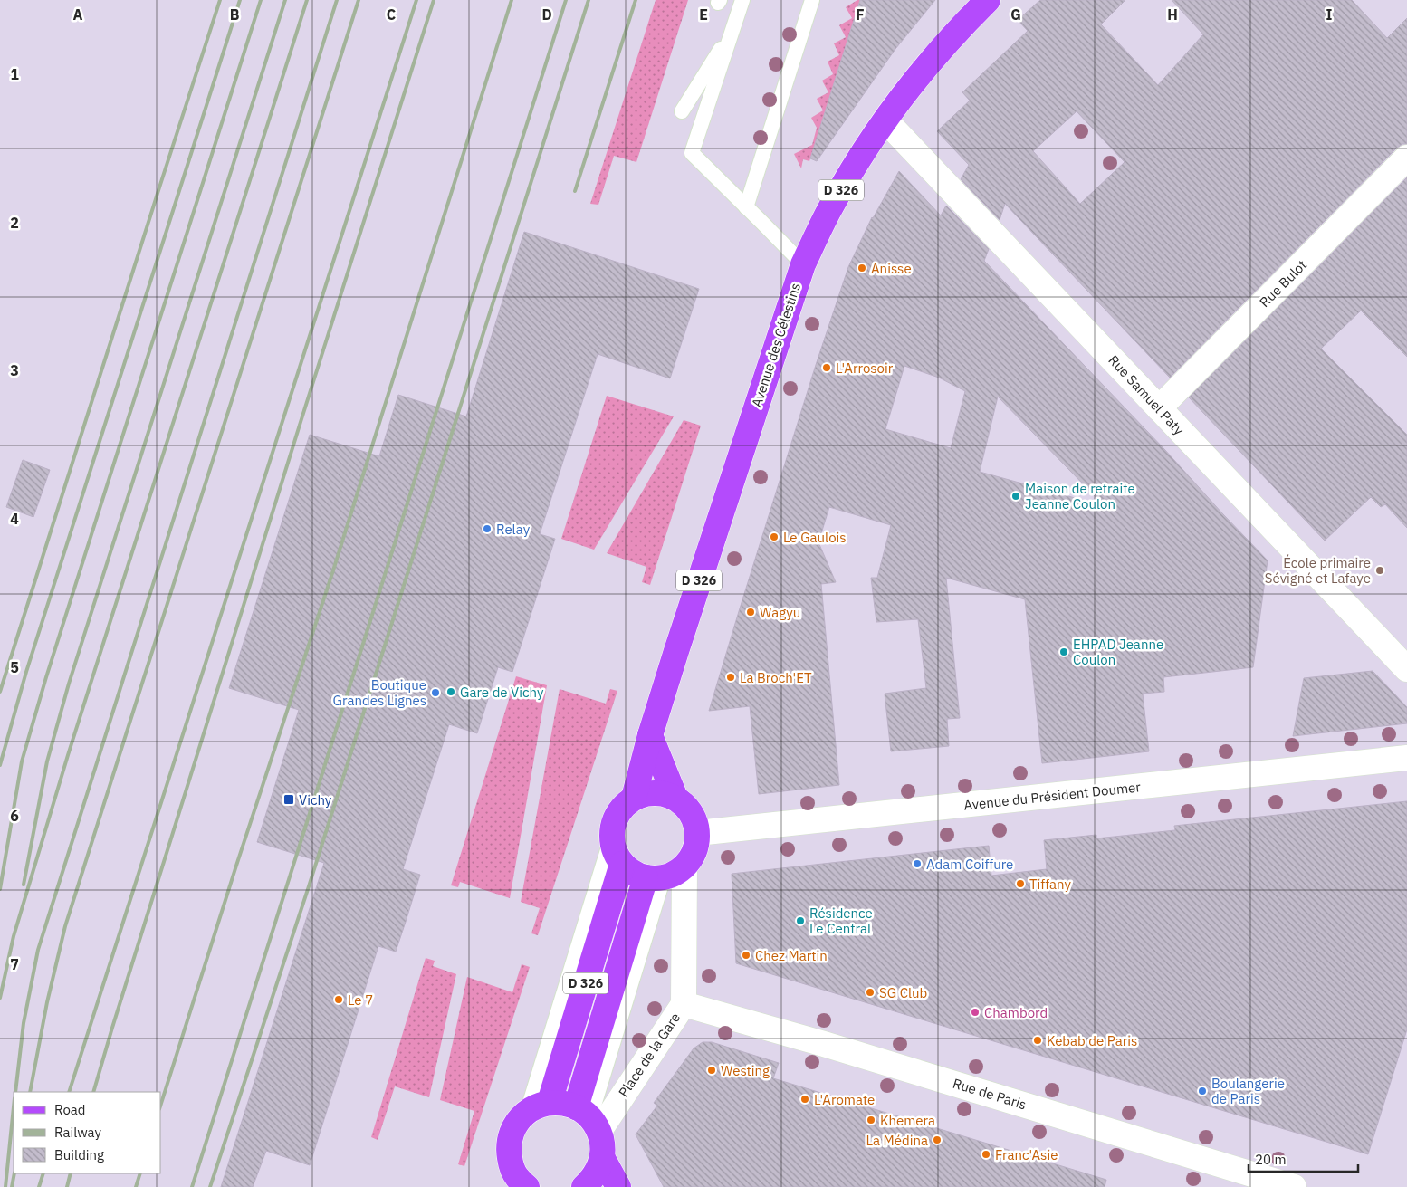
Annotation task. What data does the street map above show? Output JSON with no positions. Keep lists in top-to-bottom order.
{
  "streets": {
    "main road": ["D 326", "Avenue des Célestins"],
    "street": [
      "Rue Bulot",
      "Rue Samuel Paty",
      "Avenue du Président Doumer",
      "Place de la Gare",
      "Rue de Paris"
    ]
  },
  "crossings": [
    ["D 326", "Avenue des Célestins"],
    ["D 326", "Avenue du Président Doumer"],
    ["D 326", "Place de la Gare"],
    ["Rue Bulot", "Rue Samuel Paty"],
    ["Avenue des Célestins", "Rue Samuel Paty"],
    ["Avenue des Célestins", "Avenue du Président Doumer"],
    ["Avenue des Célestins", "Place de la Gare"],
    ["Avenue du Président Doumer", "Place de la Gare"],
    ["Place de la Gare", "Rue de Paris"]
  ],
  "places": {
    "other": [
      "Anisse",
      "L'Arrosoir",
      "Maison de retraite Jeanne Coulon",
      "Relay",
      "Le Gaulois",
      "École primaire Sévigné et Lafaye",
      "Wagyu",
      "EHPAD Jeanne Coulon",
      "La Broch'ET",
      "Gare de Vichy",
      "Boutique Grandes Lignes",
      "Adam Coiffure",
      "Tiffany",
      "Résidence Le Central",
      "Chez Martin",
      "SG Club",
      "Le 7",
      "Chambord",
      "Kebab de Paris",
      "Westing",
      "Boulangerie de Paris",
      "L'Aromate",
      "Khemera",
      "La Médina",
      "Franc'Asie"
    ],
    "transit": ["Vichy"]
  },
  "legend": ["Road", "Railway", "Building"],
  "scale_bar": "20 m",
  "grid": {
    "columns": [
      "A",
      "B",
      "C",
      "D",
      "E",
      "F",
      "G",
      "H",
      "I"
    ],
    "rows": [
      "1",
      "2",
      "3",
      "4",
      "5",
      "6",
      "7"
    ]
  }
}
